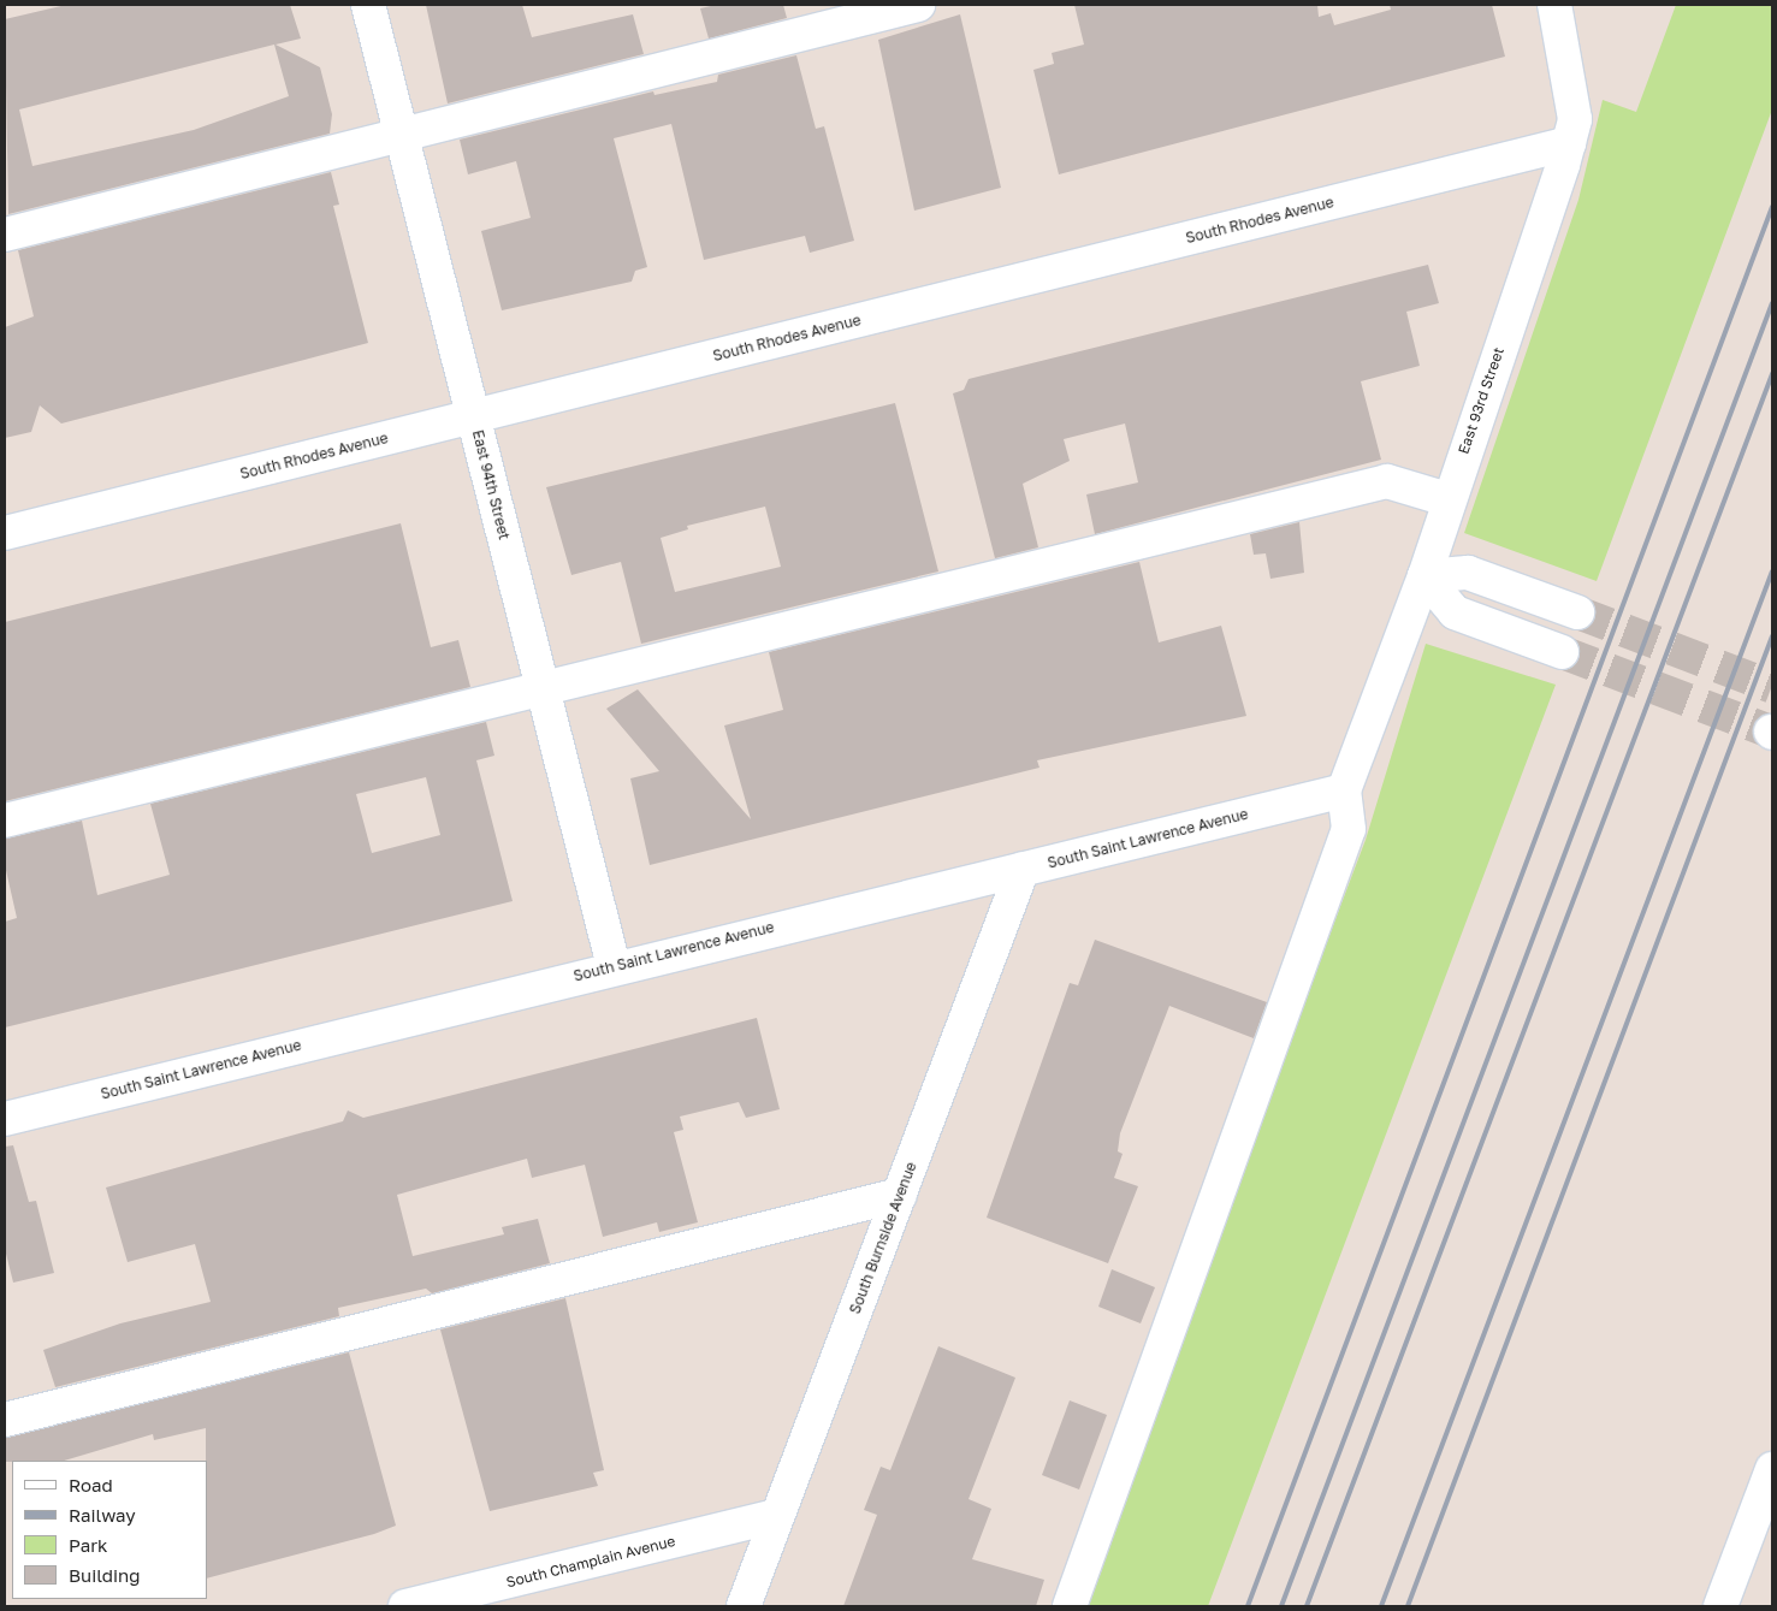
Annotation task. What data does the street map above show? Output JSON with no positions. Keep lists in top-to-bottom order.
{
  "streets": {
    "street": [
      "South Rhodes Avenue",
      "East 93rd Street",
      "East 94th Street",
      "South Saint Lawrence Avenue",
      "South Burnside Avenue",
      "South Champlain Avenue"
    ]
  },
  "crossings": [
    ["South Rhodes Avenue", "East 93rd Street"],
    ["South Rhodes Avenue", "East 94th Street"],
    ["East 93rd Street", "South Saint Lawrence Avenue"],
    ["East 94th Street", "South Saint Lawrence Avenue"],
    ["South Saint Lawrence Avenue", "South Burnside Avenue"],
    ["South Burnside Avenue", "South Champlain Avenue"]
  ],
  "legend": [
    "Road",
    "Railway",
    "Park",
    "Building"
  ]
}
